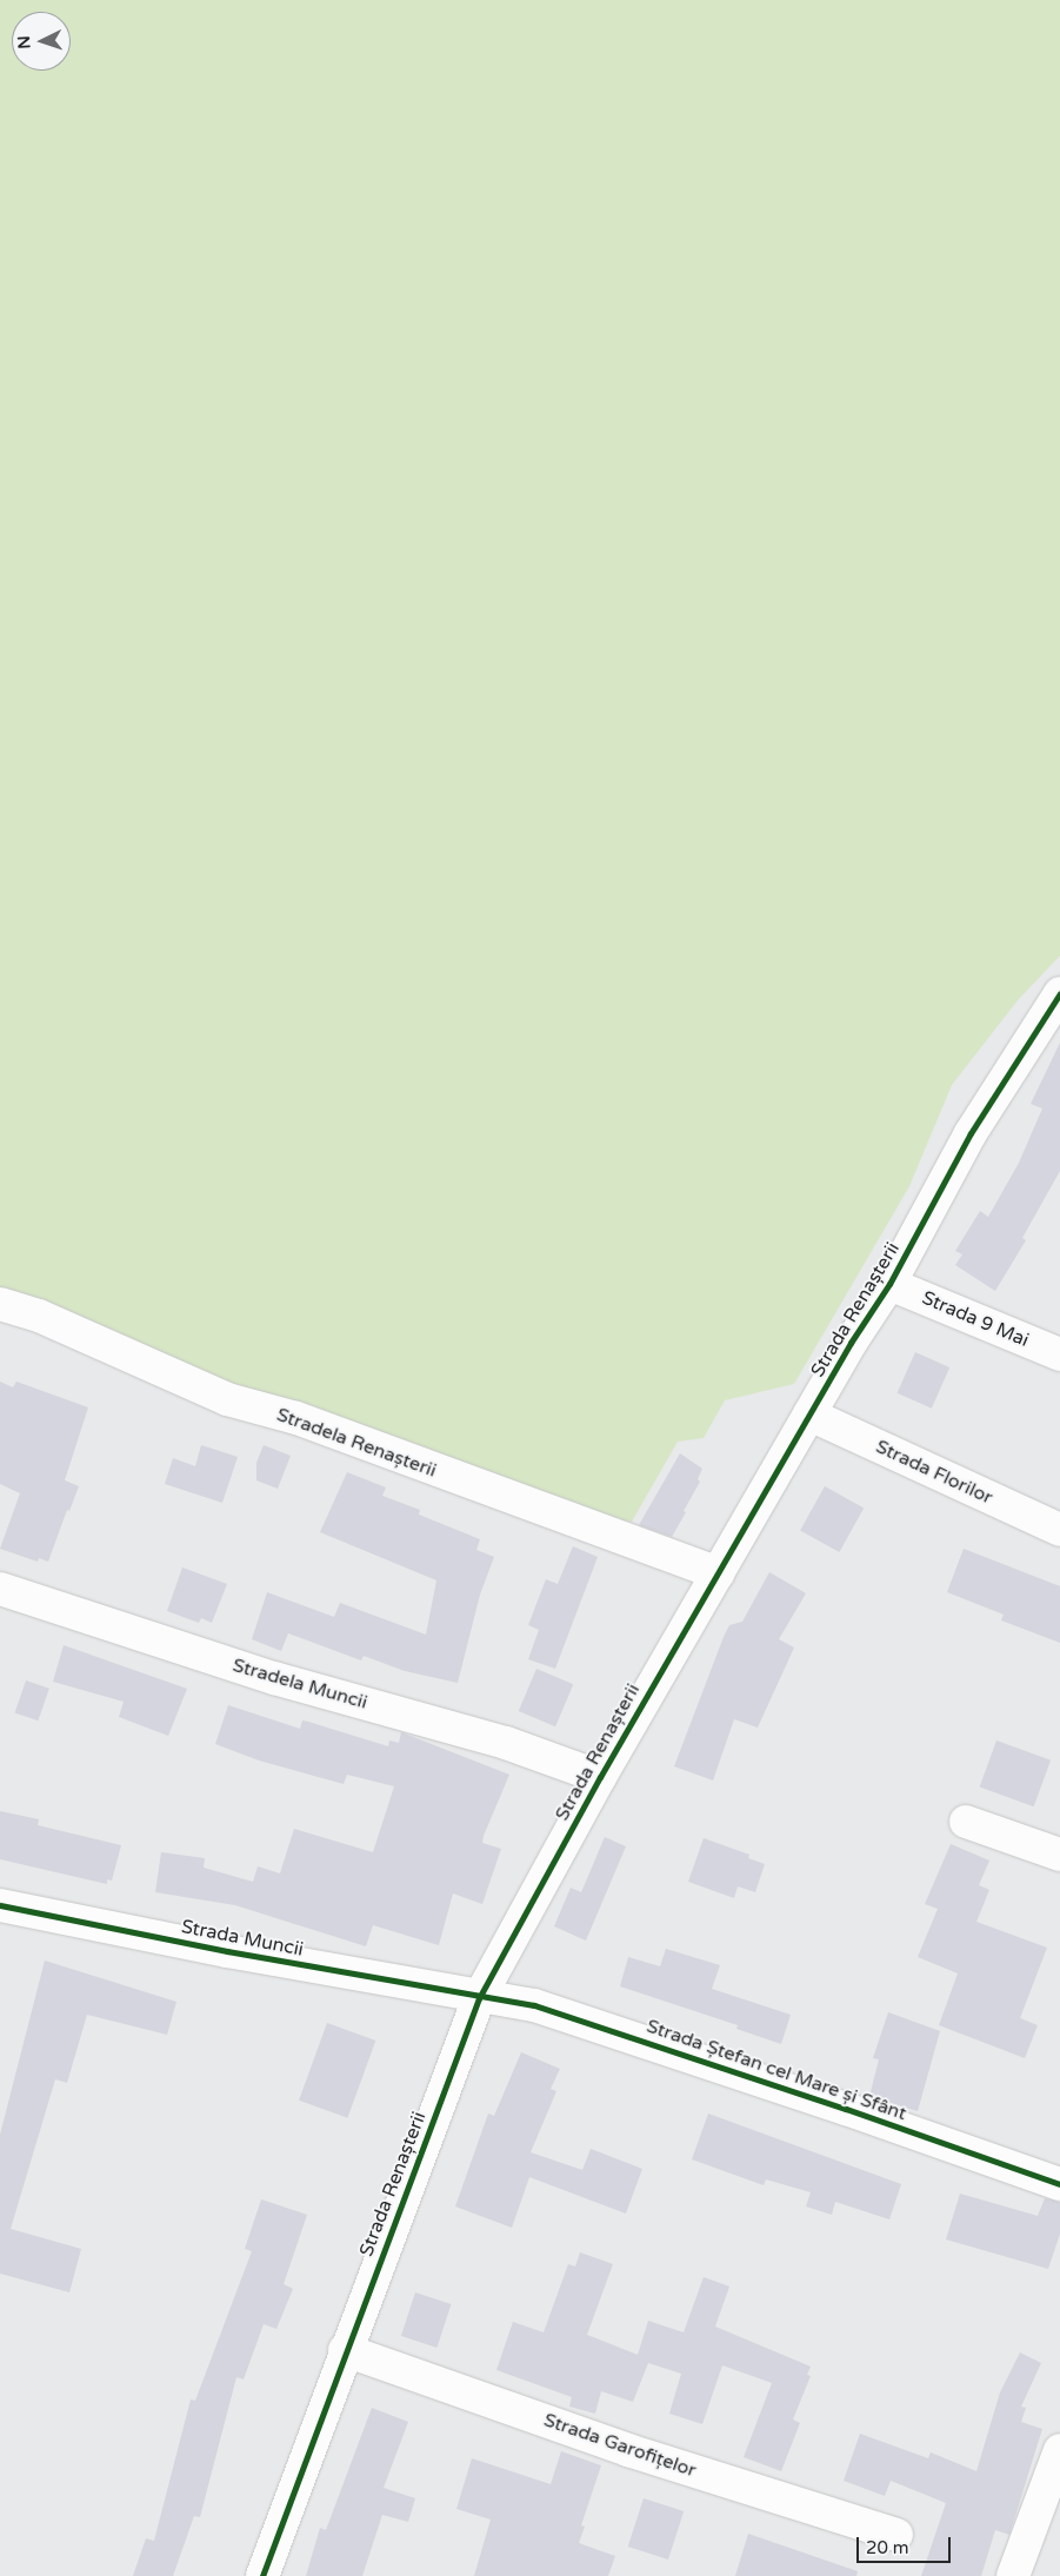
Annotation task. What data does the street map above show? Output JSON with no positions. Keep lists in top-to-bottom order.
{
  "streets": {
    "street": [
      "Strada Renașterii",
      "Strada 9 Mai",
      "Stradela Renașterii",
      "Strada Florilor",
      "Stradela Muncii",
      "Strada Muncii",
      "Strada Ștefan cel Mare și Sfânt",
      "Strada Garofițelor"
    ]
  },
  "crossings": [
    ["Strada Renașterii", "Strada 9 Mai"],
    ["Strada Renașterii", "Stradela Renașterii"],
    ["Strada Renașterii", "Strada Florilor"],
    ["Strada Renașterii", "Stradela Muncii"],
    ["Strada Renașterii", "Strada Muncii"],
    ["Strada Renașterii", "Strada Ștefan cel Mare și Sfânt"],
    ["Strada Renașterii", "Strada Garofițelor"],
    ["Strada Muncii", "Strada Ștefan cel Mare și Sfânt"]
  ],
  "scale_bar": "20 m",
  "north": "left"
}
